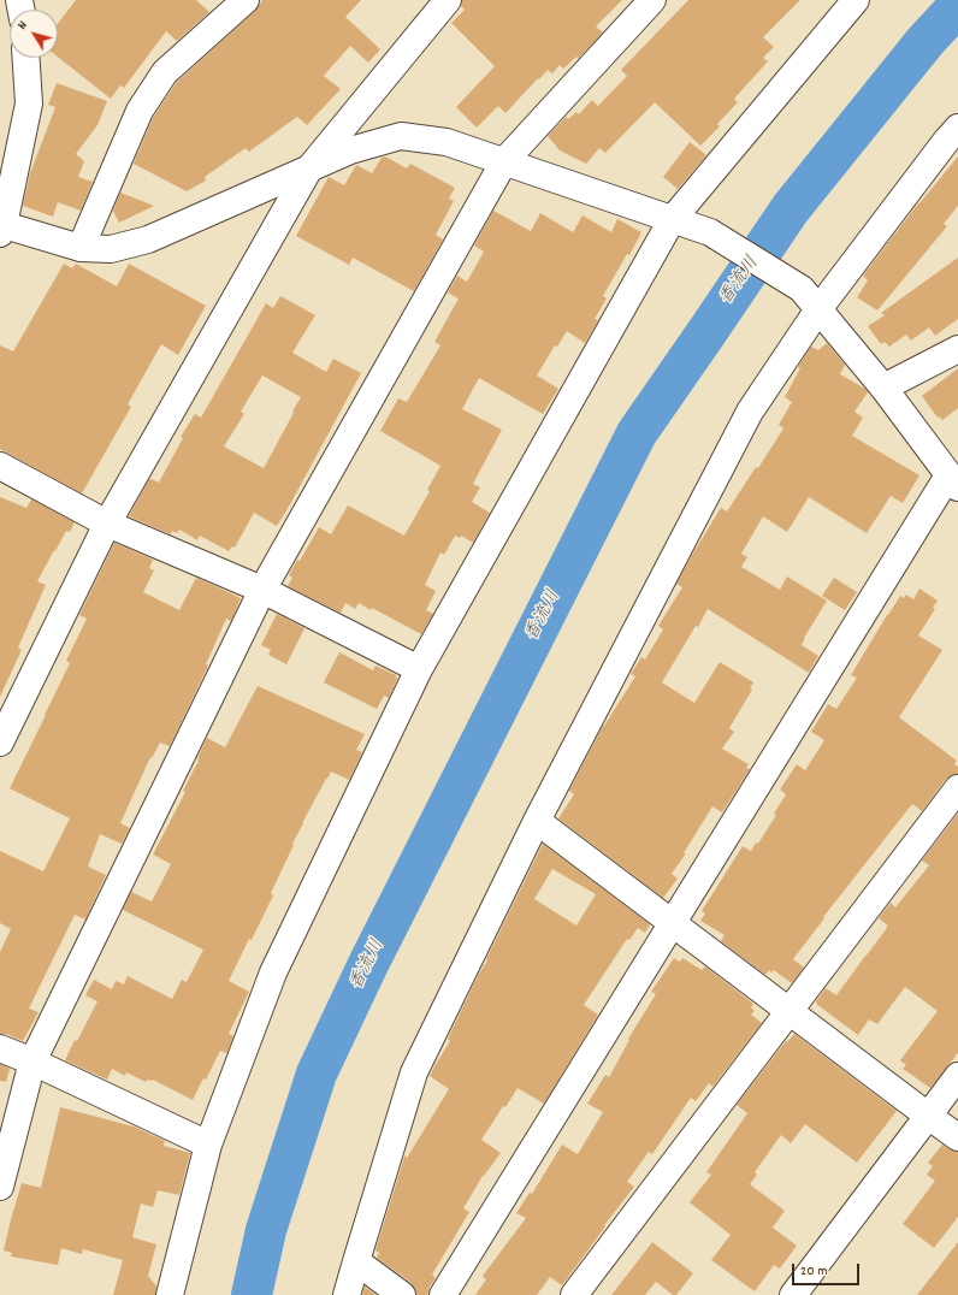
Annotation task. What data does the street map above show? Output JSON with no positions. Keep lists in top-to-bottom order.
{
  "water": ["香流川"],
  "scale_bar": "20 m",
  "north": "top left"
}
